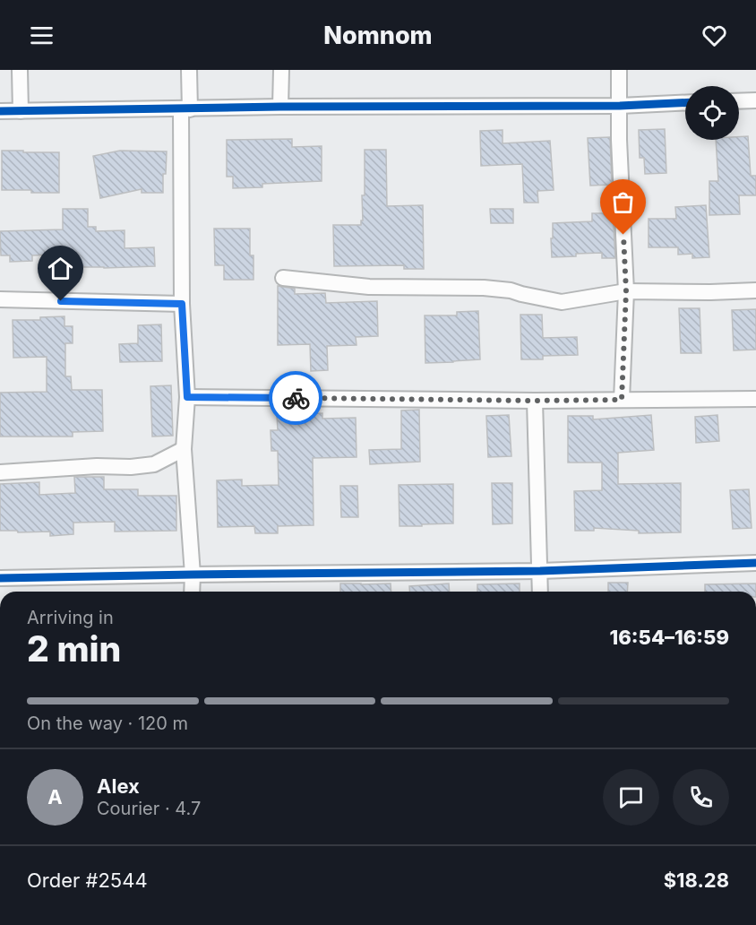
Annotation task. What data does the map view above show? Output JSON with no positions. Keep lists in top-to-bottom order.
{
  "page": {
    "header": "Nomnom",
    "heading": ["2 min", "Arriving in", "16:54–16:59"],
    "panel": [
      "Alex",
      "Courier · 4.7",
      "Order #2544",
      "$18.28"
    ],
    "bar": "On the way · 120 m",
    "round": "A"
  }
}
